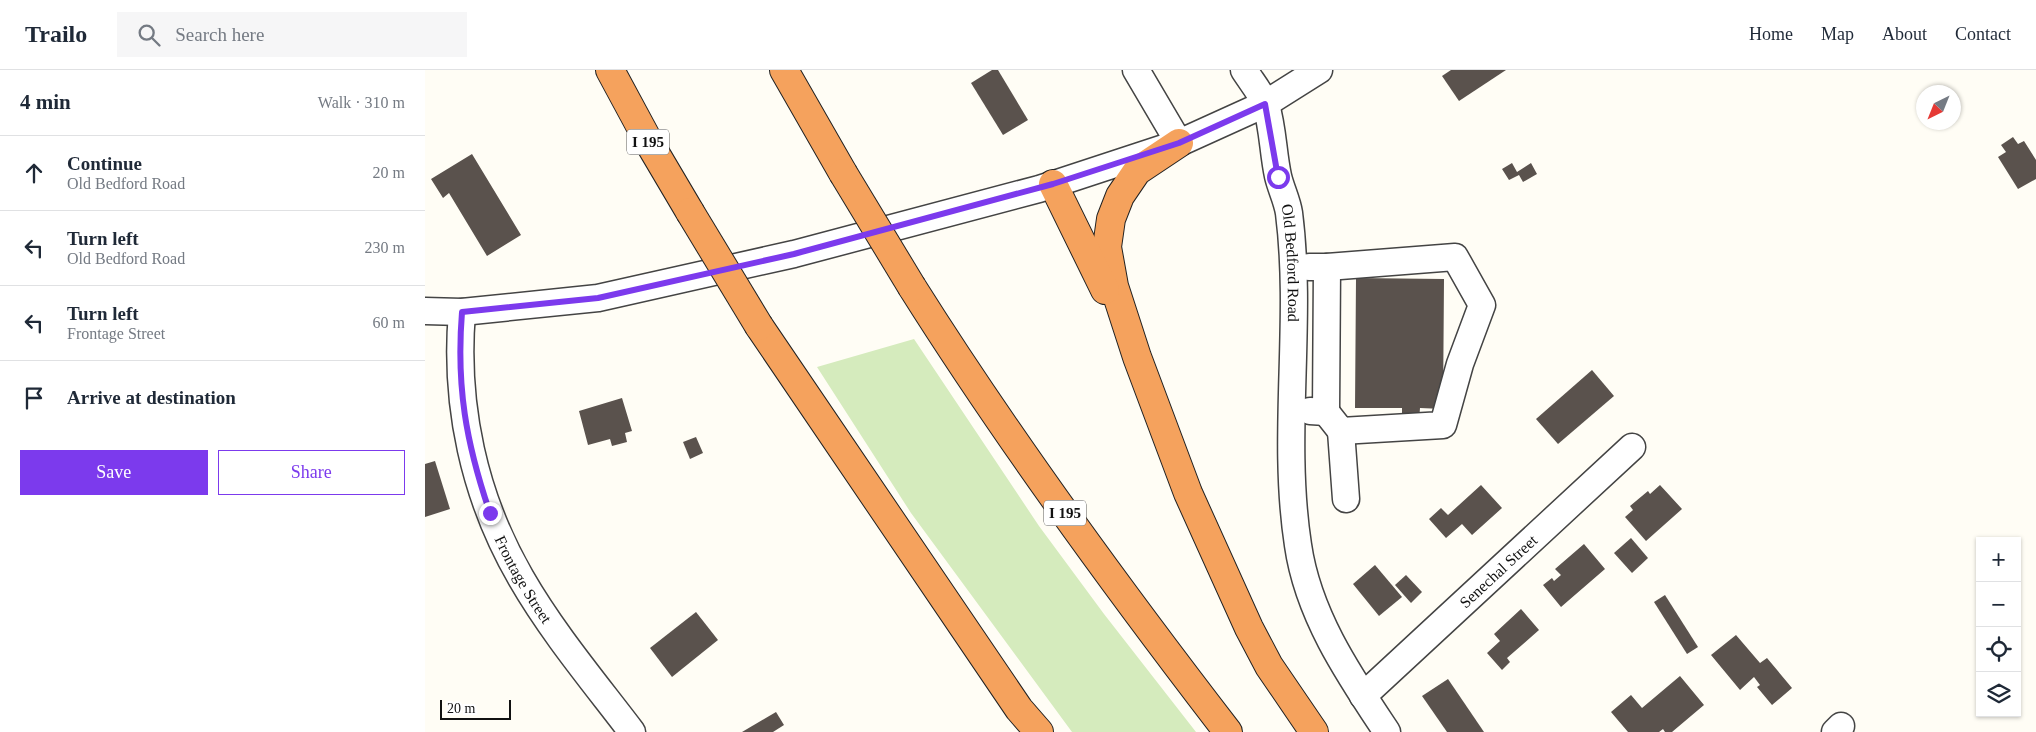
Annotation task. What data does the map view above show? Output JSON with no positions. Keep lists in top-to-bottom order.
{
  "streets": {
    "highway": ["I 195"],
    "street": ["Old Bedford Road", "Senechal Street", "Frontage Street"]
  },
  "crossings": [
    ["Old Bedford Road", "Senechal Street"]
  ],
  "scale_bar": "20 m",
  "north": "bottom left",
  "page": {
    "header": "Trailo",
    "search": "Search here",
    "nav": [
      "Home",
      "Map",
      "About",
      "Contact"
    ],
    "heading": ["4 min", "Walk · 310 m"],
    "list": [
      ["Continue", "Old Bedford Road", "20 m"],
      ["Turn left", "Old Bedford Road", "230 m"],
      ["Turn left", "Frontage Street", "60 m"],
      "Arrive at destination"
    ],
    "buttons": ["Save", "Share"],
    "map_buttons": ["+", "−"],
    "scale": "20 m"
  }
}
